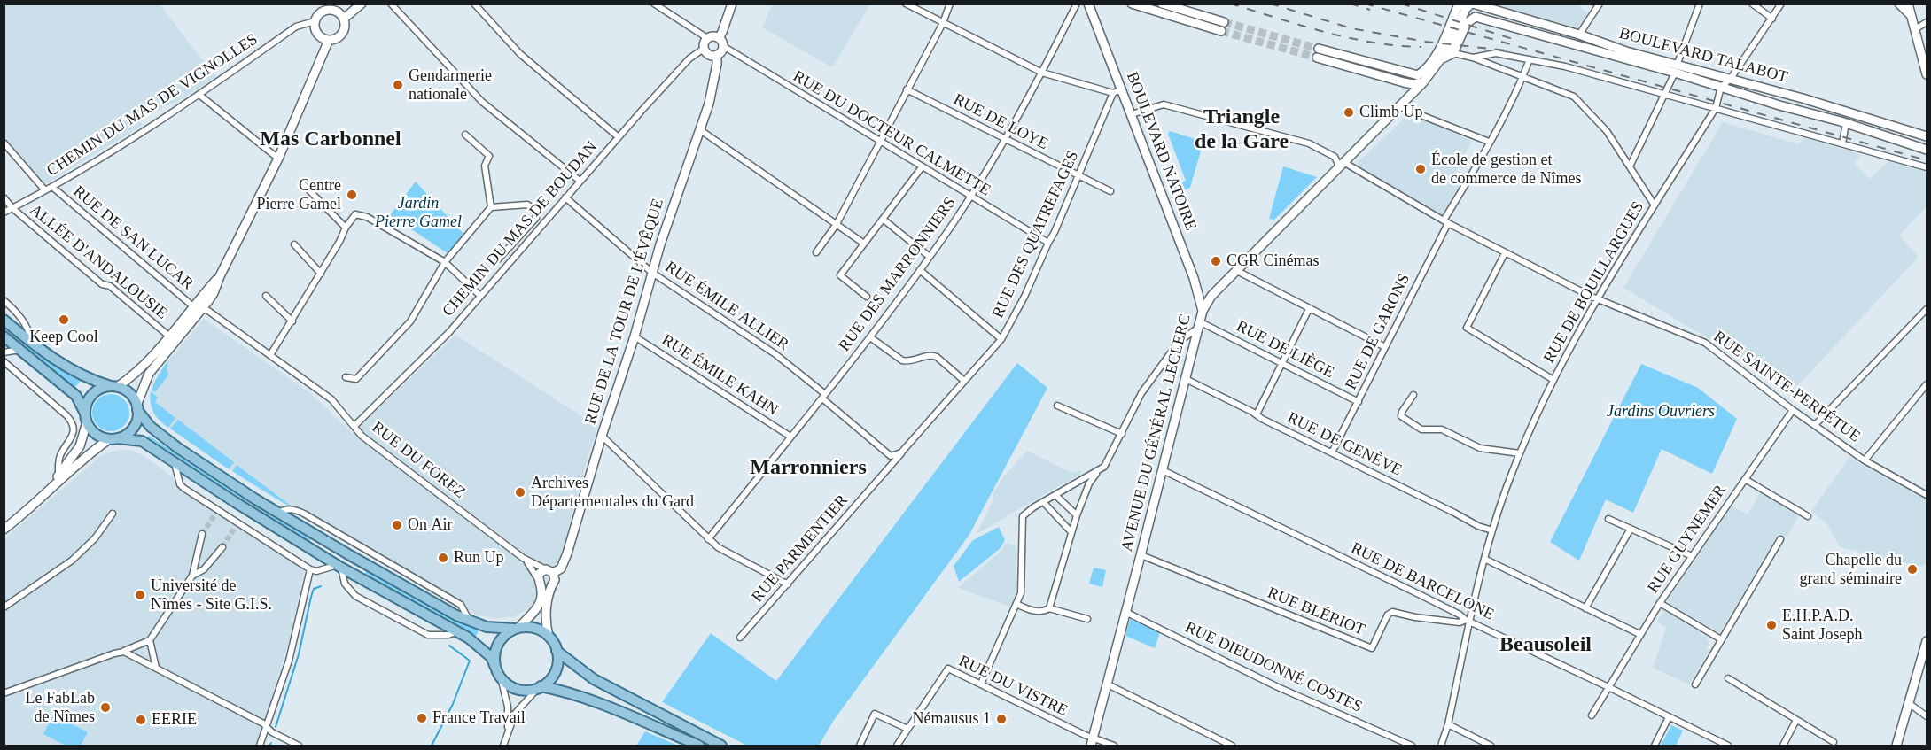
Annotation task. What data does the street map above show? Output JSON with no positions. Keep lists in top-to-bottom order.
{
  "streets": {
    "main road": [
      "BOULEVARD TALABOT",
      "BOULEVARD NATOIRE",
      "RUE DE LA TOUR DE L'ÉVÊQUE",
      "AVENUE DU GÉNÉRAL LECLERC"
    ],
    "street": [
      "CHEMIN DU MAS DE VIGNOLLES",
      "RUE DE LOYE",
      "RUE DU DOCTEUR CALMETTE",
      "CHEMIN DU MAS DE BOUDAN",
      "RUE DES QUATREFAGES",
      "RUE DE SAN LUCAR",
      "ALLÉE D'ANDALOUSIE",
      "RUE DES MARRONNIERS",
      "RUE DE BOUILLARGUES",
      "RUE ÉMILE ALLIER",
      "RUE DE GARONS",
      "RUE DE LIÈGE",
      "RUE ÉMILE KAHN",
      "RUE SAINTE-PERPÉTUE",
      "RUE DE GENÈVE",
      "RUE DU FOREZ",
      "RUE GUYNEMER",
      "RUE PARMENTIER",
      "RUE DE BARCELONE",
      "RUE BLÉRIOT",
      "RUE DIEUDONNÉ COSTES",
      "RUE DU VISTRE"
    ]
  },
  "crossings": [
    ["BOULEVARD TALABOT", "RUE DE BOUILLARGUES"],
    ["BOULEVARD TALABOT", "AVENUE DU GÉNÉRAL LECLERC"],
    ["CHEMIN DU MAS DE VIGNOLLES", "RUE DE SAN LUCAR"],
    ["CHEMIN DU MAS DE VIGNOLLES", "ALLÉE D'ANDALOUSIE"],
    ["RUE DE LOYE", "RUE DES QUATREFAGES"],
    ["RUE DE LOYE", "RUE DES MARRONNIERS"],
    ["RUE DU DOCTEUR CALMETTE", "CHEMIN DU MAS DE BOUDAN"],
    ["RUE DU DOCTEUR CALMETTE", "RUE DES QUATREFAGES"],
    ["RUE DU DOCTEUR CALMETTE", "RUE DES MARRONNIERS"],
    ["RUE DU DOCTEUR CALMETTE", "RUE DE LA TOUR DE L'ÉVÊQUE"],
    ["BOULEVARD NATOIRE", "RUE SAINTE-PERPÉTUE"],
    ["BOULEVARD NATOIRE", "AVENUE DU GÉNÉRAL LECLERC"],
    ["CHEMIN DU MAS DE BOUDAN", "RUE ÉMILE ALLIER"],
    ["CHEMIN DU MAS DE BOUDAN", "RUE DE LA TOUR DE L'ÉVÊQUE"],
    ["CHEMIN DU MAS DE BOUDAN", "RUE DU FOREZ"],
    ["RUE DES QUATREFAGES", "RUE PARMENTIER"],
    ["RUE DE SAN LUCAR", "RUE DU FOREZ"],
    ["RUE DES MARRONNIERS", "RUE ÉMILE ALLIER"],
    ["RUE DES MARRONNIERS", "RUE ÉMILE KAHN"],
    ["RUE DE BOUILLARGUES", "RUE SAINTE-PERPÉTUE"],
    ["RUE DE BOUILLARGUES", "RUE DE GENÈVE"],
    ["RUE DE BOUILLARGUES", "RUE DE BARCELONE"],
    ["RUE DE BOUILLARGUES", "RUE BLÉRIOT"],
    ["RUE ÉMILE ALLIER", "RUE DE LA TOUR DE L'ÉVÊQUE"],
    ["RUE DE LA TOUR DE L'ÉVÊQUE", "RUE ÉMILE KAHN"],
    ["RUE DE LA TOUR DE L'ÉVÊQUE", "RUE DU FOREZ"],
    ["RUE DE GARONS", "RUE DE LIÈGE"],
    ["RUE DE GARONS", "RUE SAINTE-PERPÉTUE"],
    ["RUE DE GARONS", "RUE DE GENÈVE"],
    ["RUE DE LIÈGE", "AVENUE DU GÉNÉRAL LECLERC"],
    ["RUE SAINTE-PERPÉTUE", "AVENUE DU GÉNÉRAL LECLERC"],
    ["RUE SAINTE-PERPÉTUE", "RUE GUYNEMER"],
    ["AVENUE DU GÉNÉRAL LECLERC", "RUE DE GENÈVE"],
    ["AVENUE DU GÉNÉRAL LECLERC", "RUE DE BARCELONE"],
    ["AVENUE DU GÉNÉRAL LECLERC", "RUE BLÉRIOT"],
    ["AVENUE DU GÉNÉRAL LECLERC", "RUE DIEUDONNÉ COSTES"],
    ["AVENUE DU GÉNÉRAL LECLERC", "RUE DU VISTRE"],
    ["RUE GUYNEMER", "RUE DE BARCELONE"],
    ["RUE DE BARCELONE", "RUE BLÉRIOT"]
  ],
  "districts": [
    "Triangle de la Gare",
    "Mas Carbonnel",
    "Marronniers",
    "Beausoleil"
  ],
  "parks": ["Jardin Pierre Gamel", "Jardins Ouvriers"],
  "places": [
    "Gendarmerie nationale",
    "Climb Up",
    "École de gestion et de commerce de Nîmes",
    "Centre Pierre Gamel",
    "CGR Cinémas",
    "Keep Cool",
    "Archives Départementales du Gard",
    "On Air",
    "Run Up",
    "Chapelle du grand séminaire",
    "Université de Nîmes - Site G.I.S.",
    "E.H.P.A.D. Saint Joseph",
    "Le FabLab de Nîmes",
    "France Travail",
    "Némausus 1",
    "EERIE"
  ]
}
